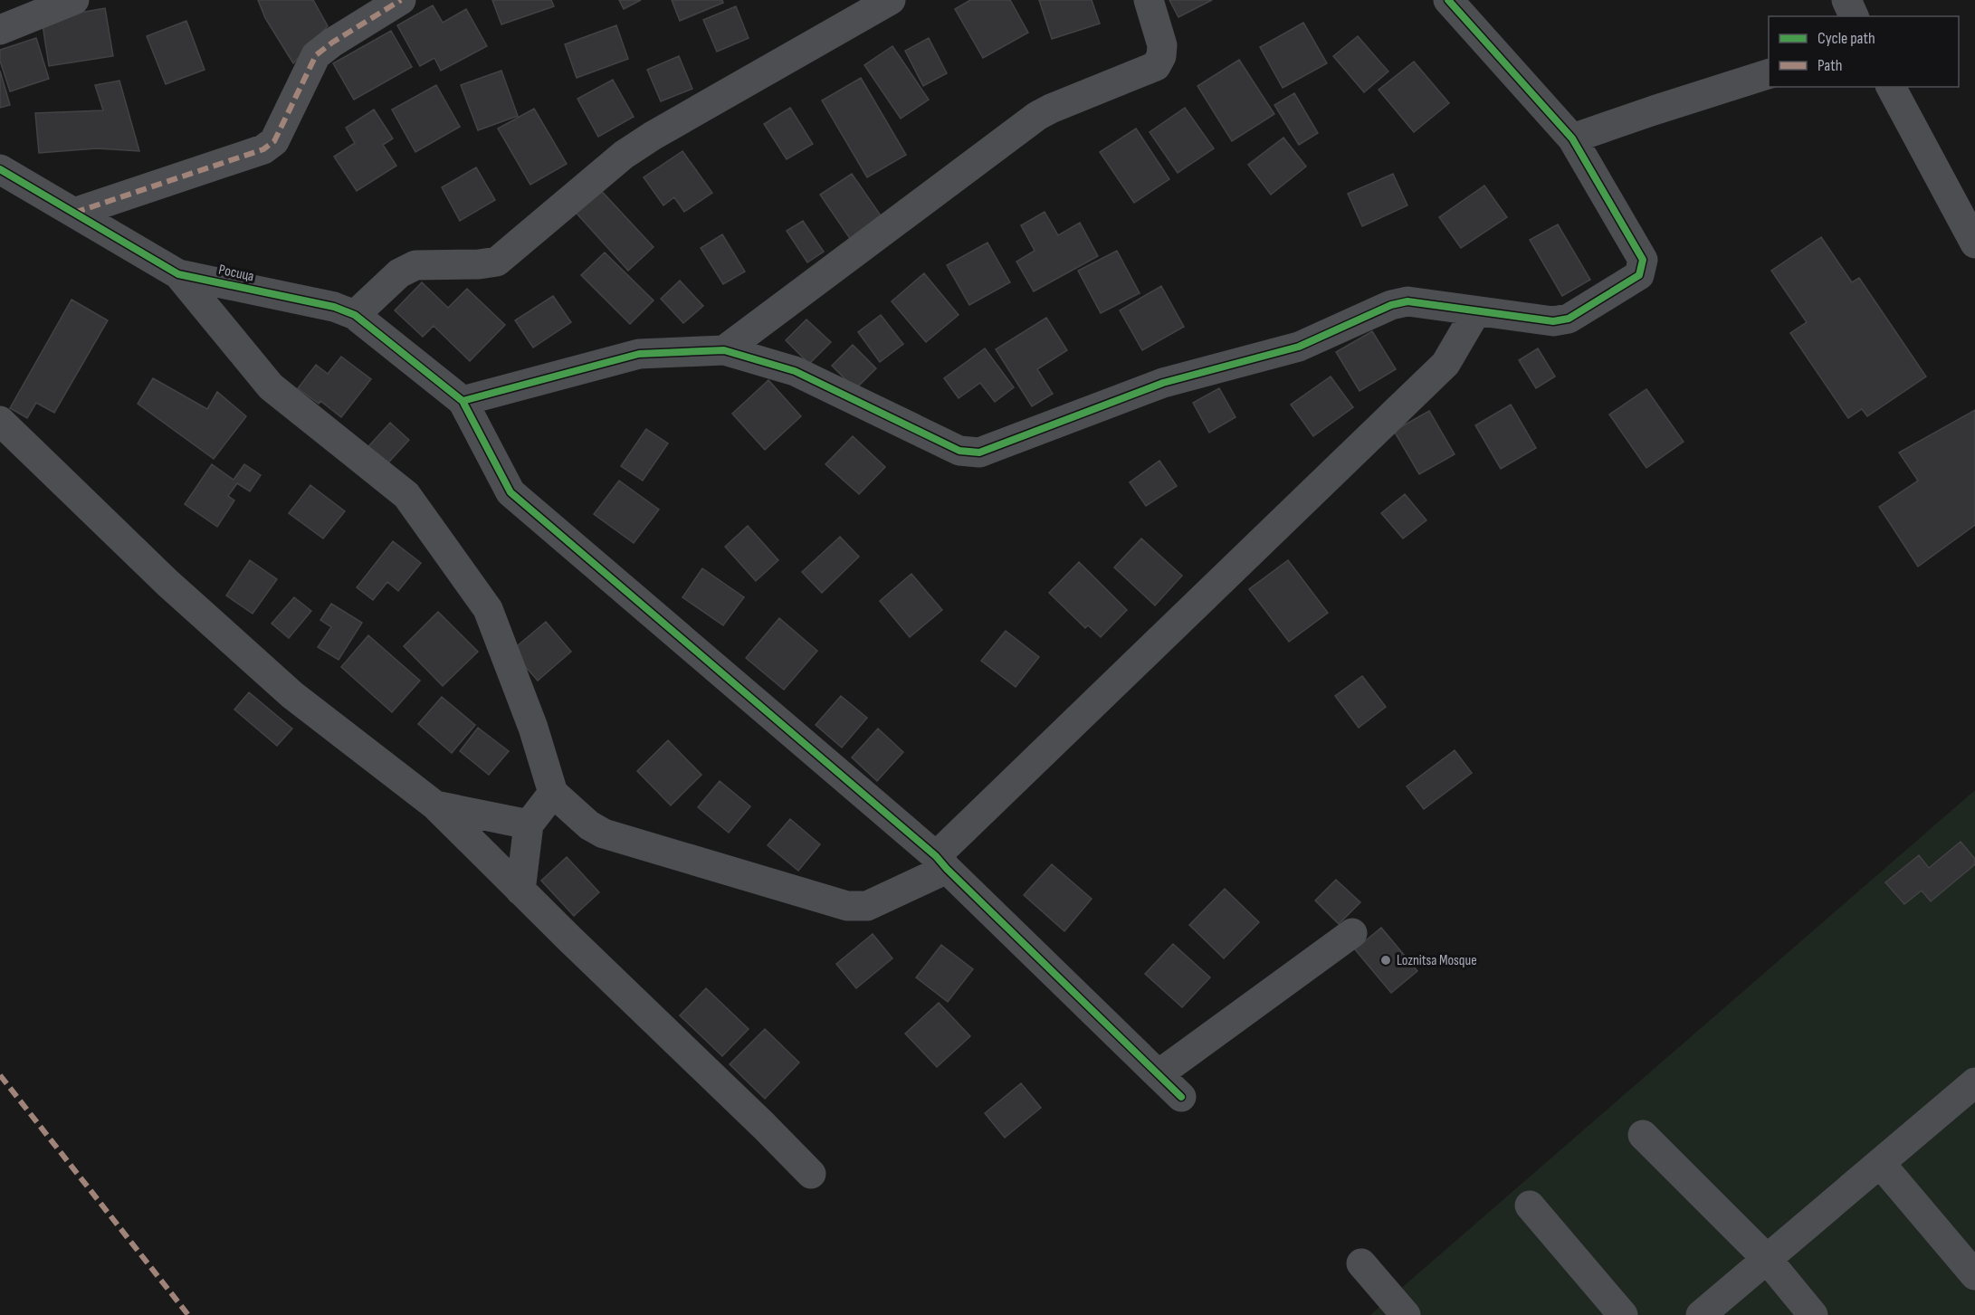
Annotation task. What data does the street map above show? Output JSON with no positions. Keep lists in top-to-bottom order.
{
  "streets": {
    "street": ["Росица"]
  },
  "places": ["Loznitsa Mosque"],
  "legend": ["Cycle path", "Path"]
}
